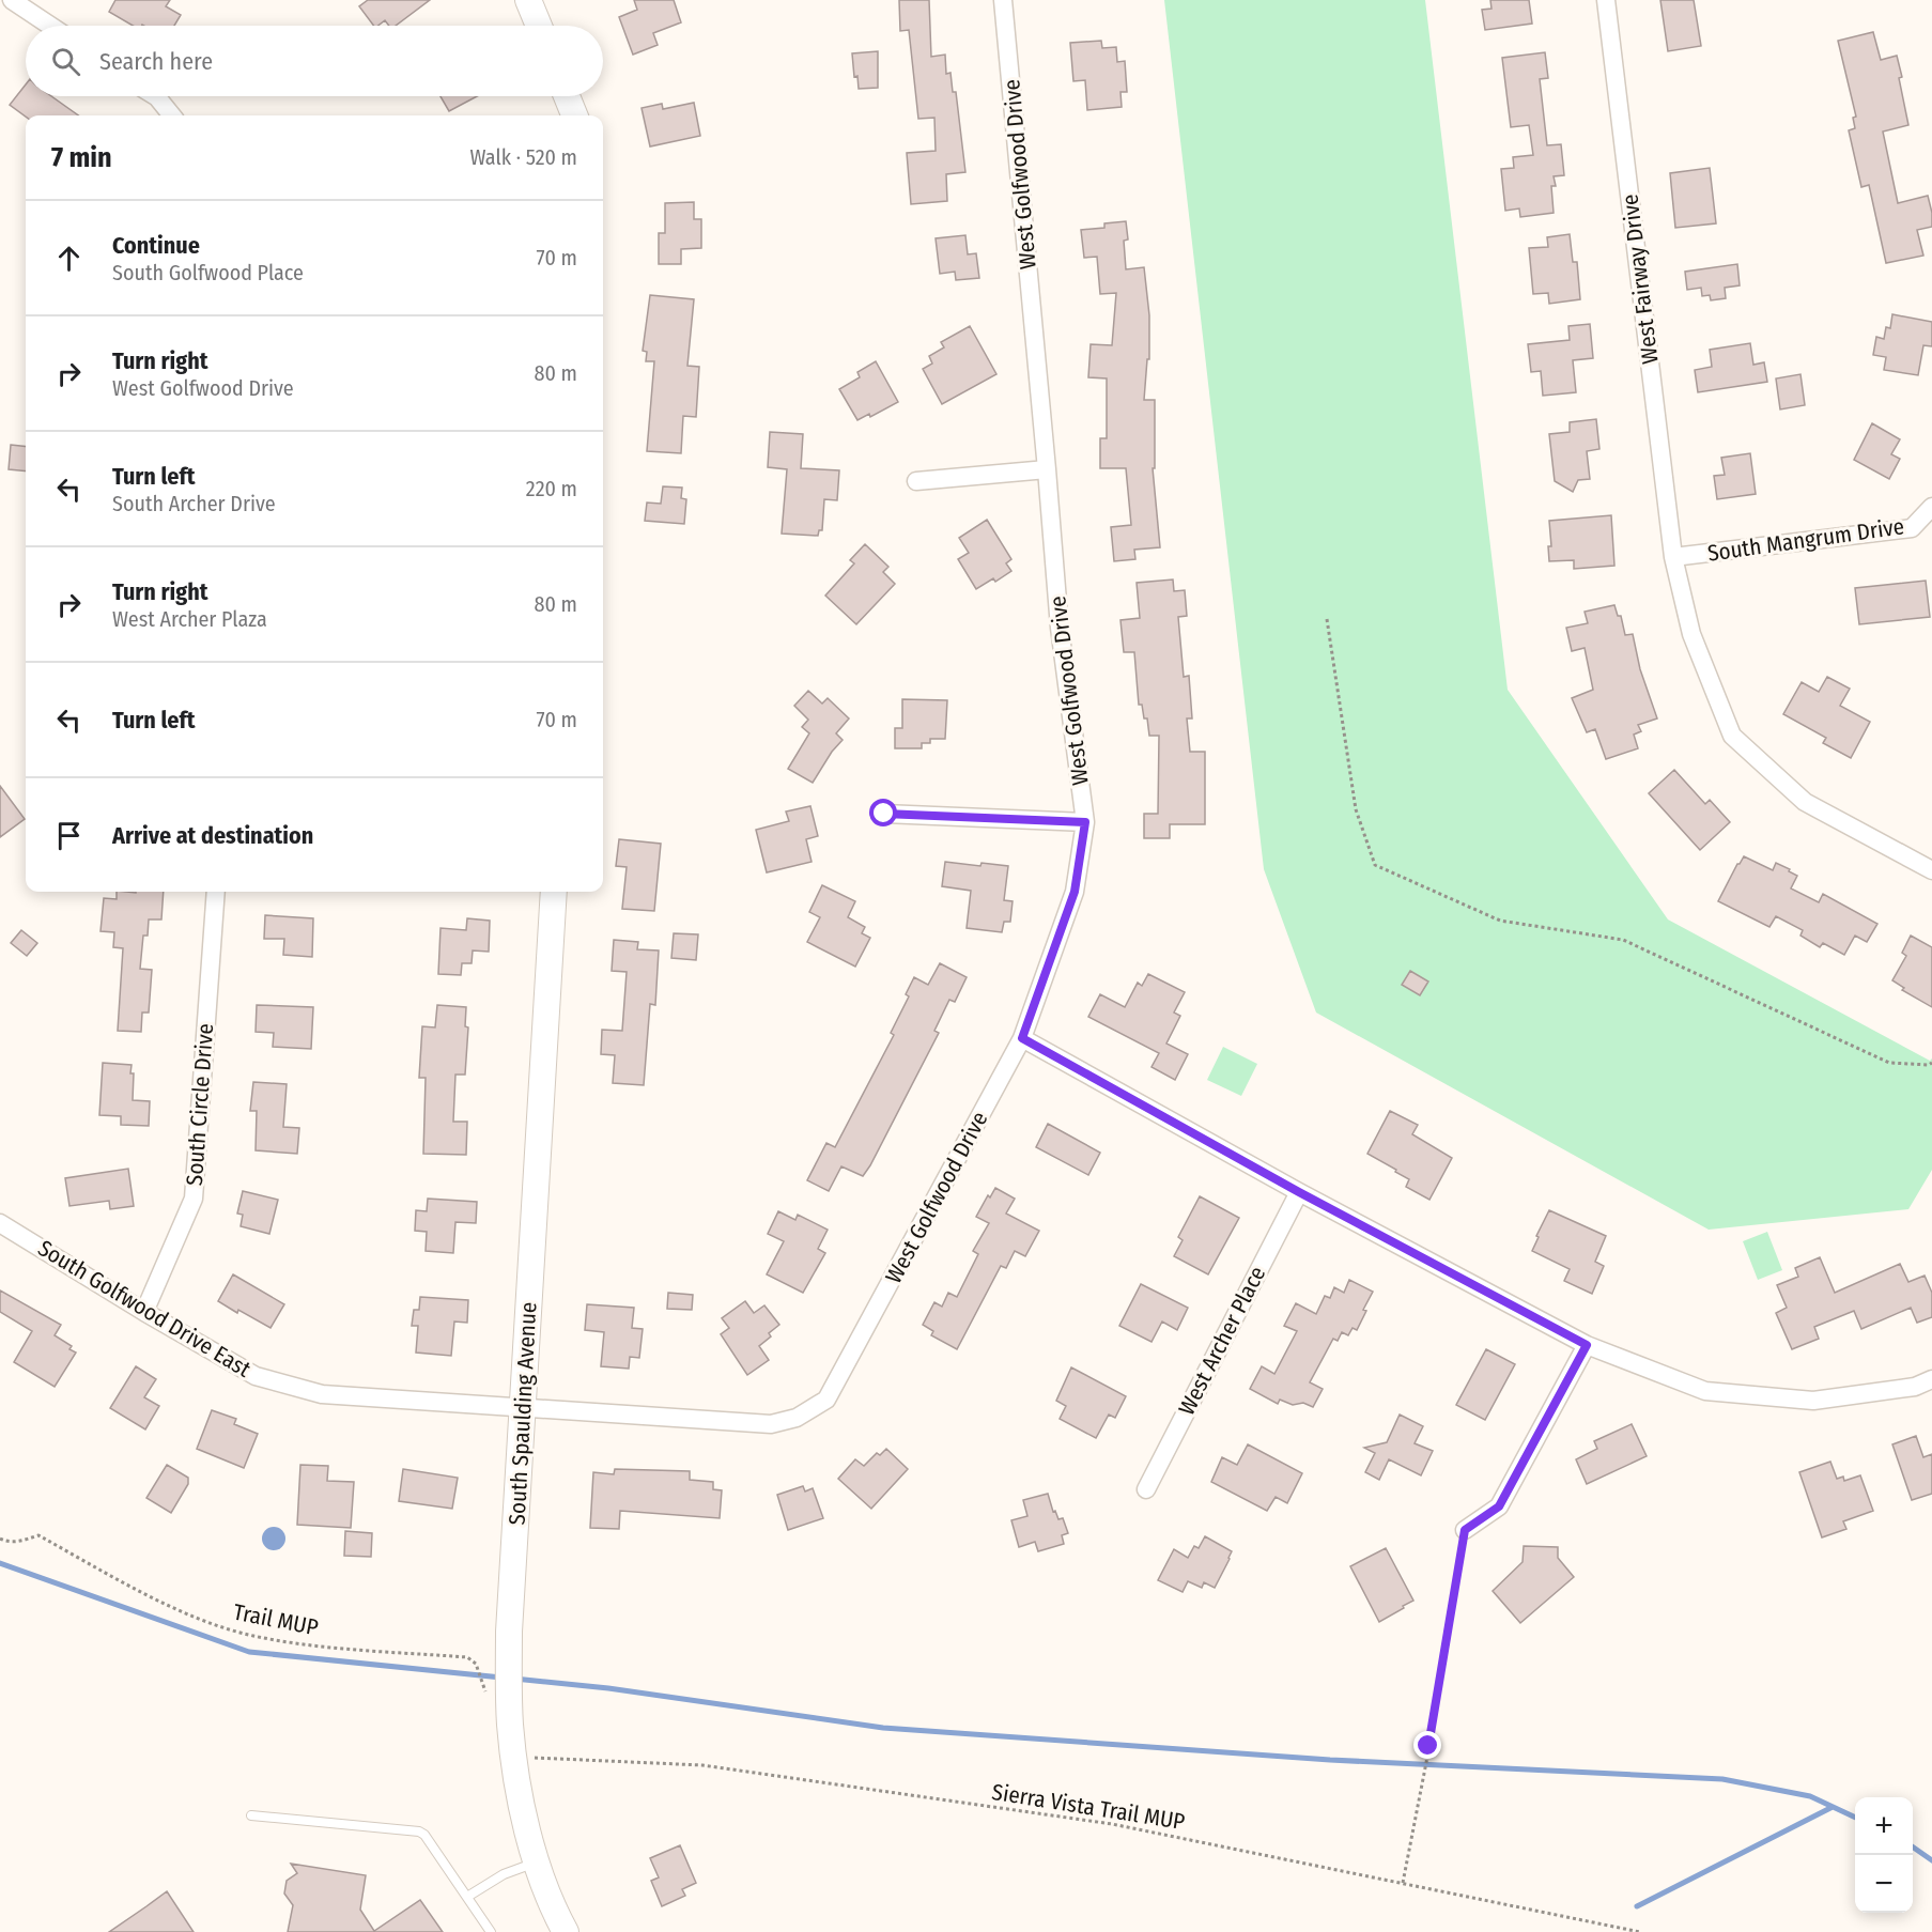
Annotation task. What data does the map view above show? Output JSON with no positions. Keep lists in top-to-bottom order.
{
  "streets": {
    "street": [
      "West Golfwood Drive",
      "West Fairway Drive",
      "South Mangrum Drive",
      "South Circle Drive",
      "South Golfwood Drive East",
      "West Archer Place",
      "South Spaulding Avenue"
    ],
    "path": ["Trail MUP", "Sierra Vista Trail MUP"]
  },
  "crossings": [
    ["West Golfwood Drive", "South Golfwood Drive East"],
    ["West Golfwood Drive", "South Spaulding Avenue"],
    ["West Fairway Drive", "South Mangrum Drive"],
    ["South Circle Drive", "South Golfwood Drive East"],
    ["South Golfwood Drive East", "South Spaulding Avenue"]
  ],
  "page": {
    "search": "Search here",
    "heading": ["7 min", "Walk · 520 m"],
    "list": [
      ["Continue", "South Golfwood Place", "70 m"],
      ["Turn right", "West Golfwood Drive", "80 m"],
      ["Turn left", "South Archer Drive", "220 m"],
      ["Turn right", "West Archer Plaza", "80 m"],
      ["Turn left", "70 m"],
      "Arrive at destination"
    ],
    "map_buttons": ["+", "−"]
  }
}
